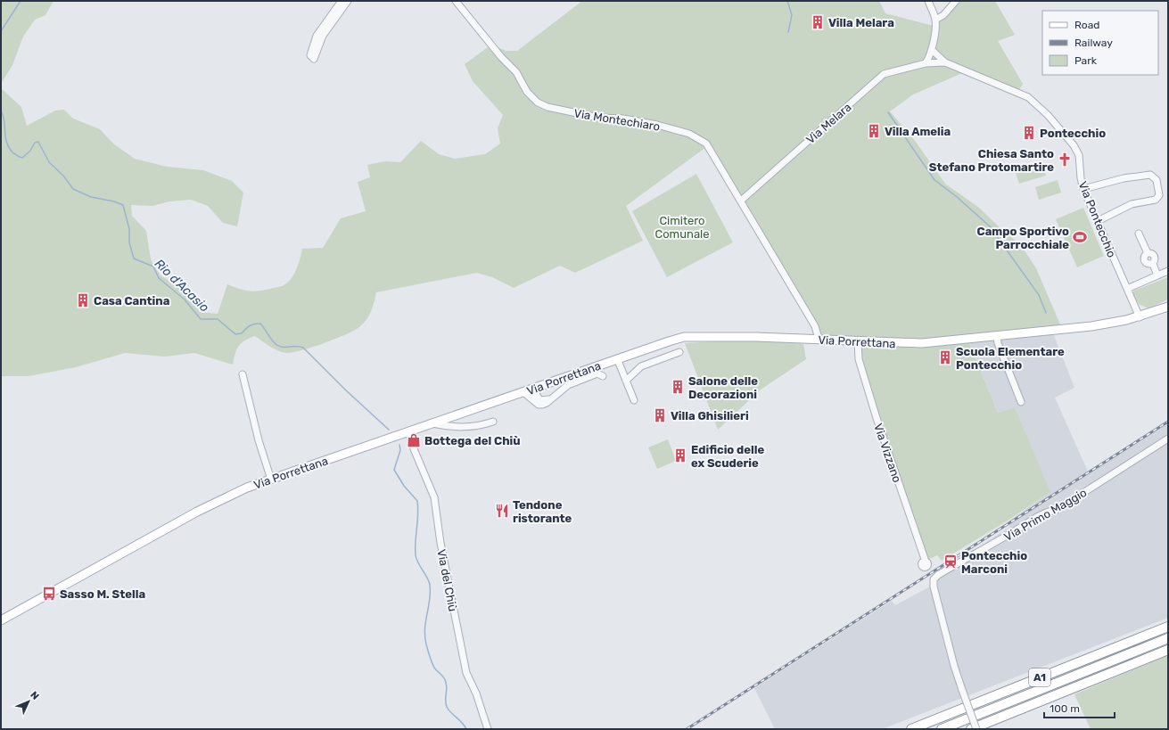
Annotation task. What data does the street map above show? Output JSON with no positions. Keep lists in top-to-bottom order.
{
  "streets": {
    "highway": ["A1"],
    "main road": ["Via Porrettana"],
    "street": [
      "Via Montechiaro",
      "Via Melara",
      "Via Pontecchio",
      "Via Vizzano",
      "Via Primo Maggio",
      "Via del Chiù"
    ]
  },
  "crossings": [
    ["Via Montechiaro", "Via Melara"],
    ["Via Montechiaro", "Via Porrettana"],
    ["Via Melara", "Via Pontecchio"],
    ["Via Pontecchio", "Via Porrettana"],
    ["Via Porrettana", "Via Vizzano"],
    ["Via Porrettana", "Via del Chiù"]
  ],
  "water": ["Rio d'Acasio"],
  "parks": ["Cimitero Comunale"],
  "places": {
    "building": [
      "Villa Melara",
      "Villa Amelia",
      "Pontecchio",
      "Casa Cantina",
      "Scuola Elementare Pontecchio",
      "Salone delle Decorazioni",
      "Villa Ghisilieri",
      "Edificio delle ex Scuderie"
    ],
    "church": ["Chiesa Santo Stefano Protomartire"],
    "sports": ["Campo Sportivo Parrocchiale"],
    "shop": ["Bottega del Chiù"],
    "restaurant": ["Tendone ristorante"],
    "station": ["Pontecchio Marconi"],
    "bus stop": ["Sasso M. Stella"]
  },
  "legend": ["Road", "Railway", "Park"],
  "scale_bar": "100 m",
  "north": "top right"
}
